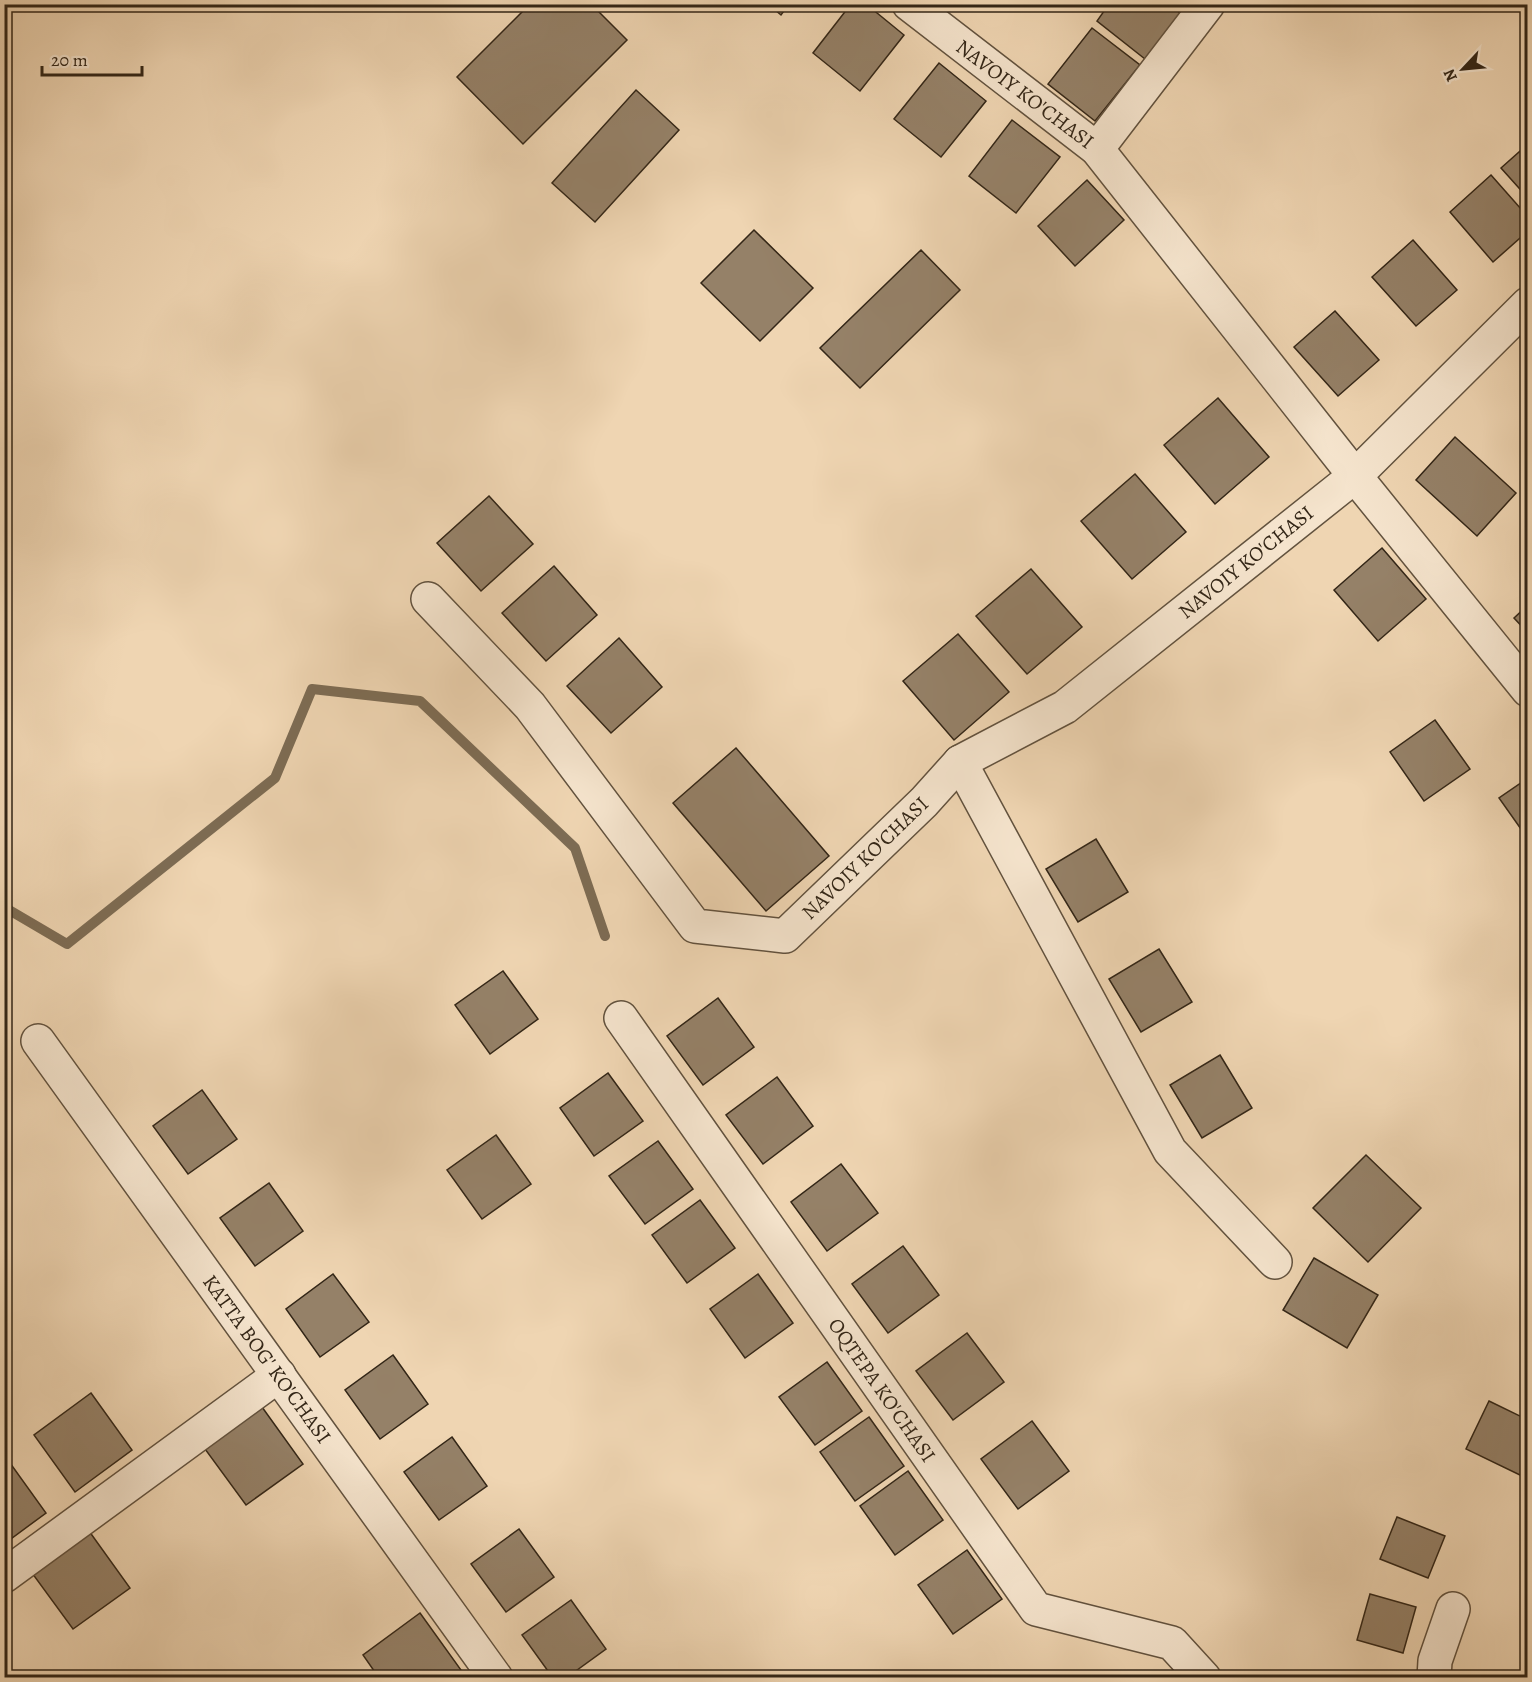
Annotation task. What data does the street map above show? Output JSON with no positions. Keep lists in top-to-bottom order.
{
  "streets": {
    "street": ["NAVOIY KO'CHASI", "KATTA BOG' KO'CHASI", "OQTEPA KO'CHASI"]
  },
  "scale_bar": "20 m",
  "north": "bottom left"
}
